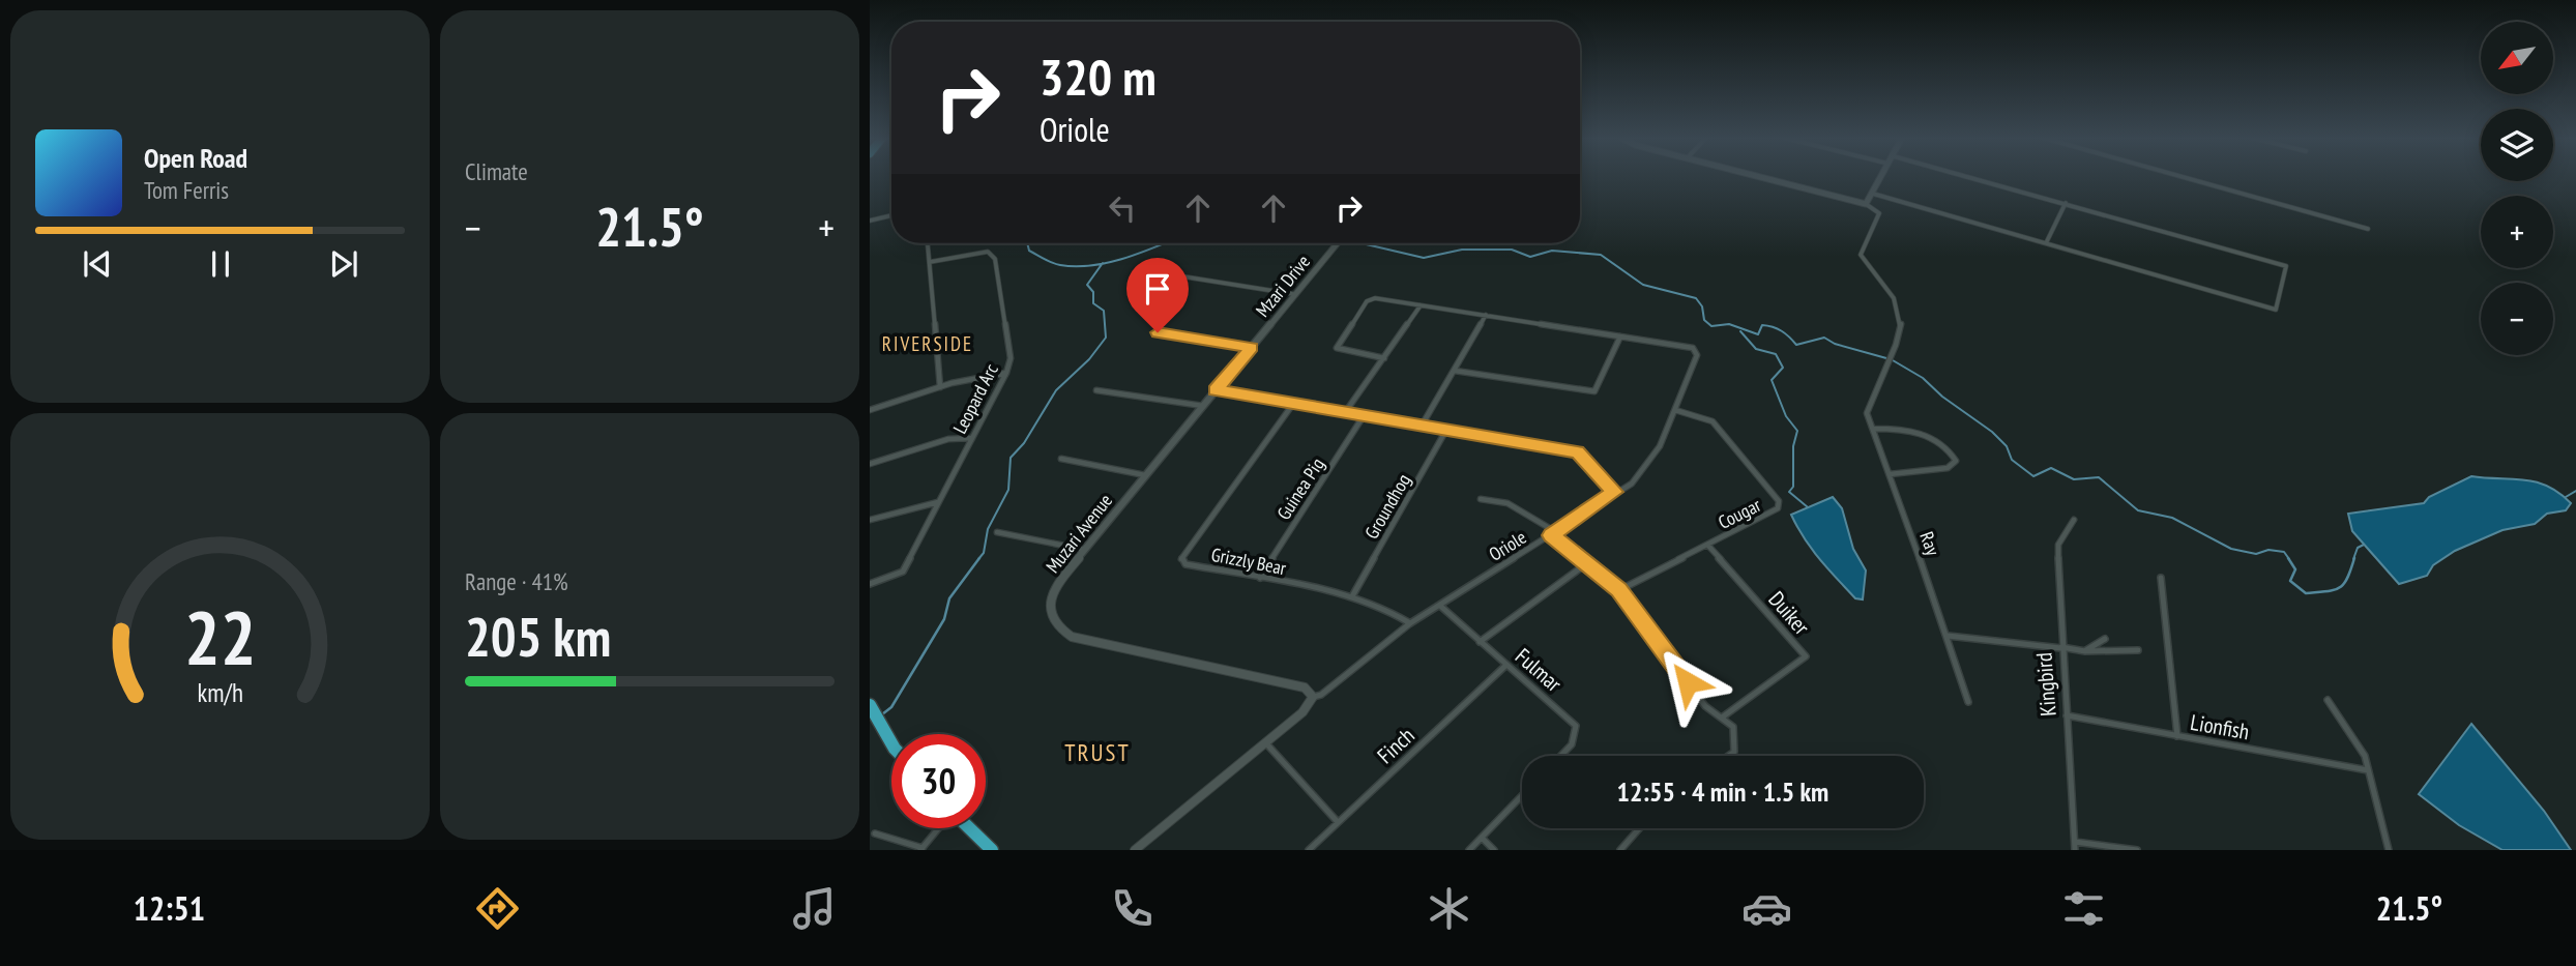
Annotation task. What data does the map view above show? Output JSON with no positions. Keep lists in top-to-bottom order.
{
  "streets": {
    "street": [
      "Mzari Drive",
      "Leopard Arc",
      "Guinea Pig",
      "Groundhog",
      "Cougar",
      "Muzari Avenue",
      "Ray",
      "Oriole",
      "Grizzly Bear",
      "Duiker",
      "Fulmar",
      "Kingbird",
      "Lionfish",
      "Finch"
    ]
  },
  "crossings": [
    ["Mzari Drive", "Muzari Avenue"],
    ["Guinea Pig", "Grizzly Bear"],
    ["Groundhog", "Grizzly Bear"],
    ["Cougar", "Oriole"],
    ["Cougar", "Duiker"],
    ["Muzari Avenue", "Oriole"],
    ["Oriole", "Grizzly Bear"],
    ["Oriole", "Fulmar"],
    ["Fulmar", "Finch"],
    ["Kingbird", "Lionfish"]
  ],
  "districts": ["RIVERSIDE", "TRUST"],
  "north": "bottom left",
  "page": {
    "tile": [
      "Climate",
      ["Range · 41%", "205 km"]
    ],
    "map_buttons": ["+", "−"],
    "turn": ["320 m", "Oriole"],
    "song": ["Open Road", "Tom Ferris"],
    "heat": ["−", "21.5°", "+"],
    "limit": "30",
    "trip": "12:55 · 4 min · 1.5 km",
    "tabs": ["12:51", "21.5°"],
    "gauge": ["22", "km/h"]
  }
}
